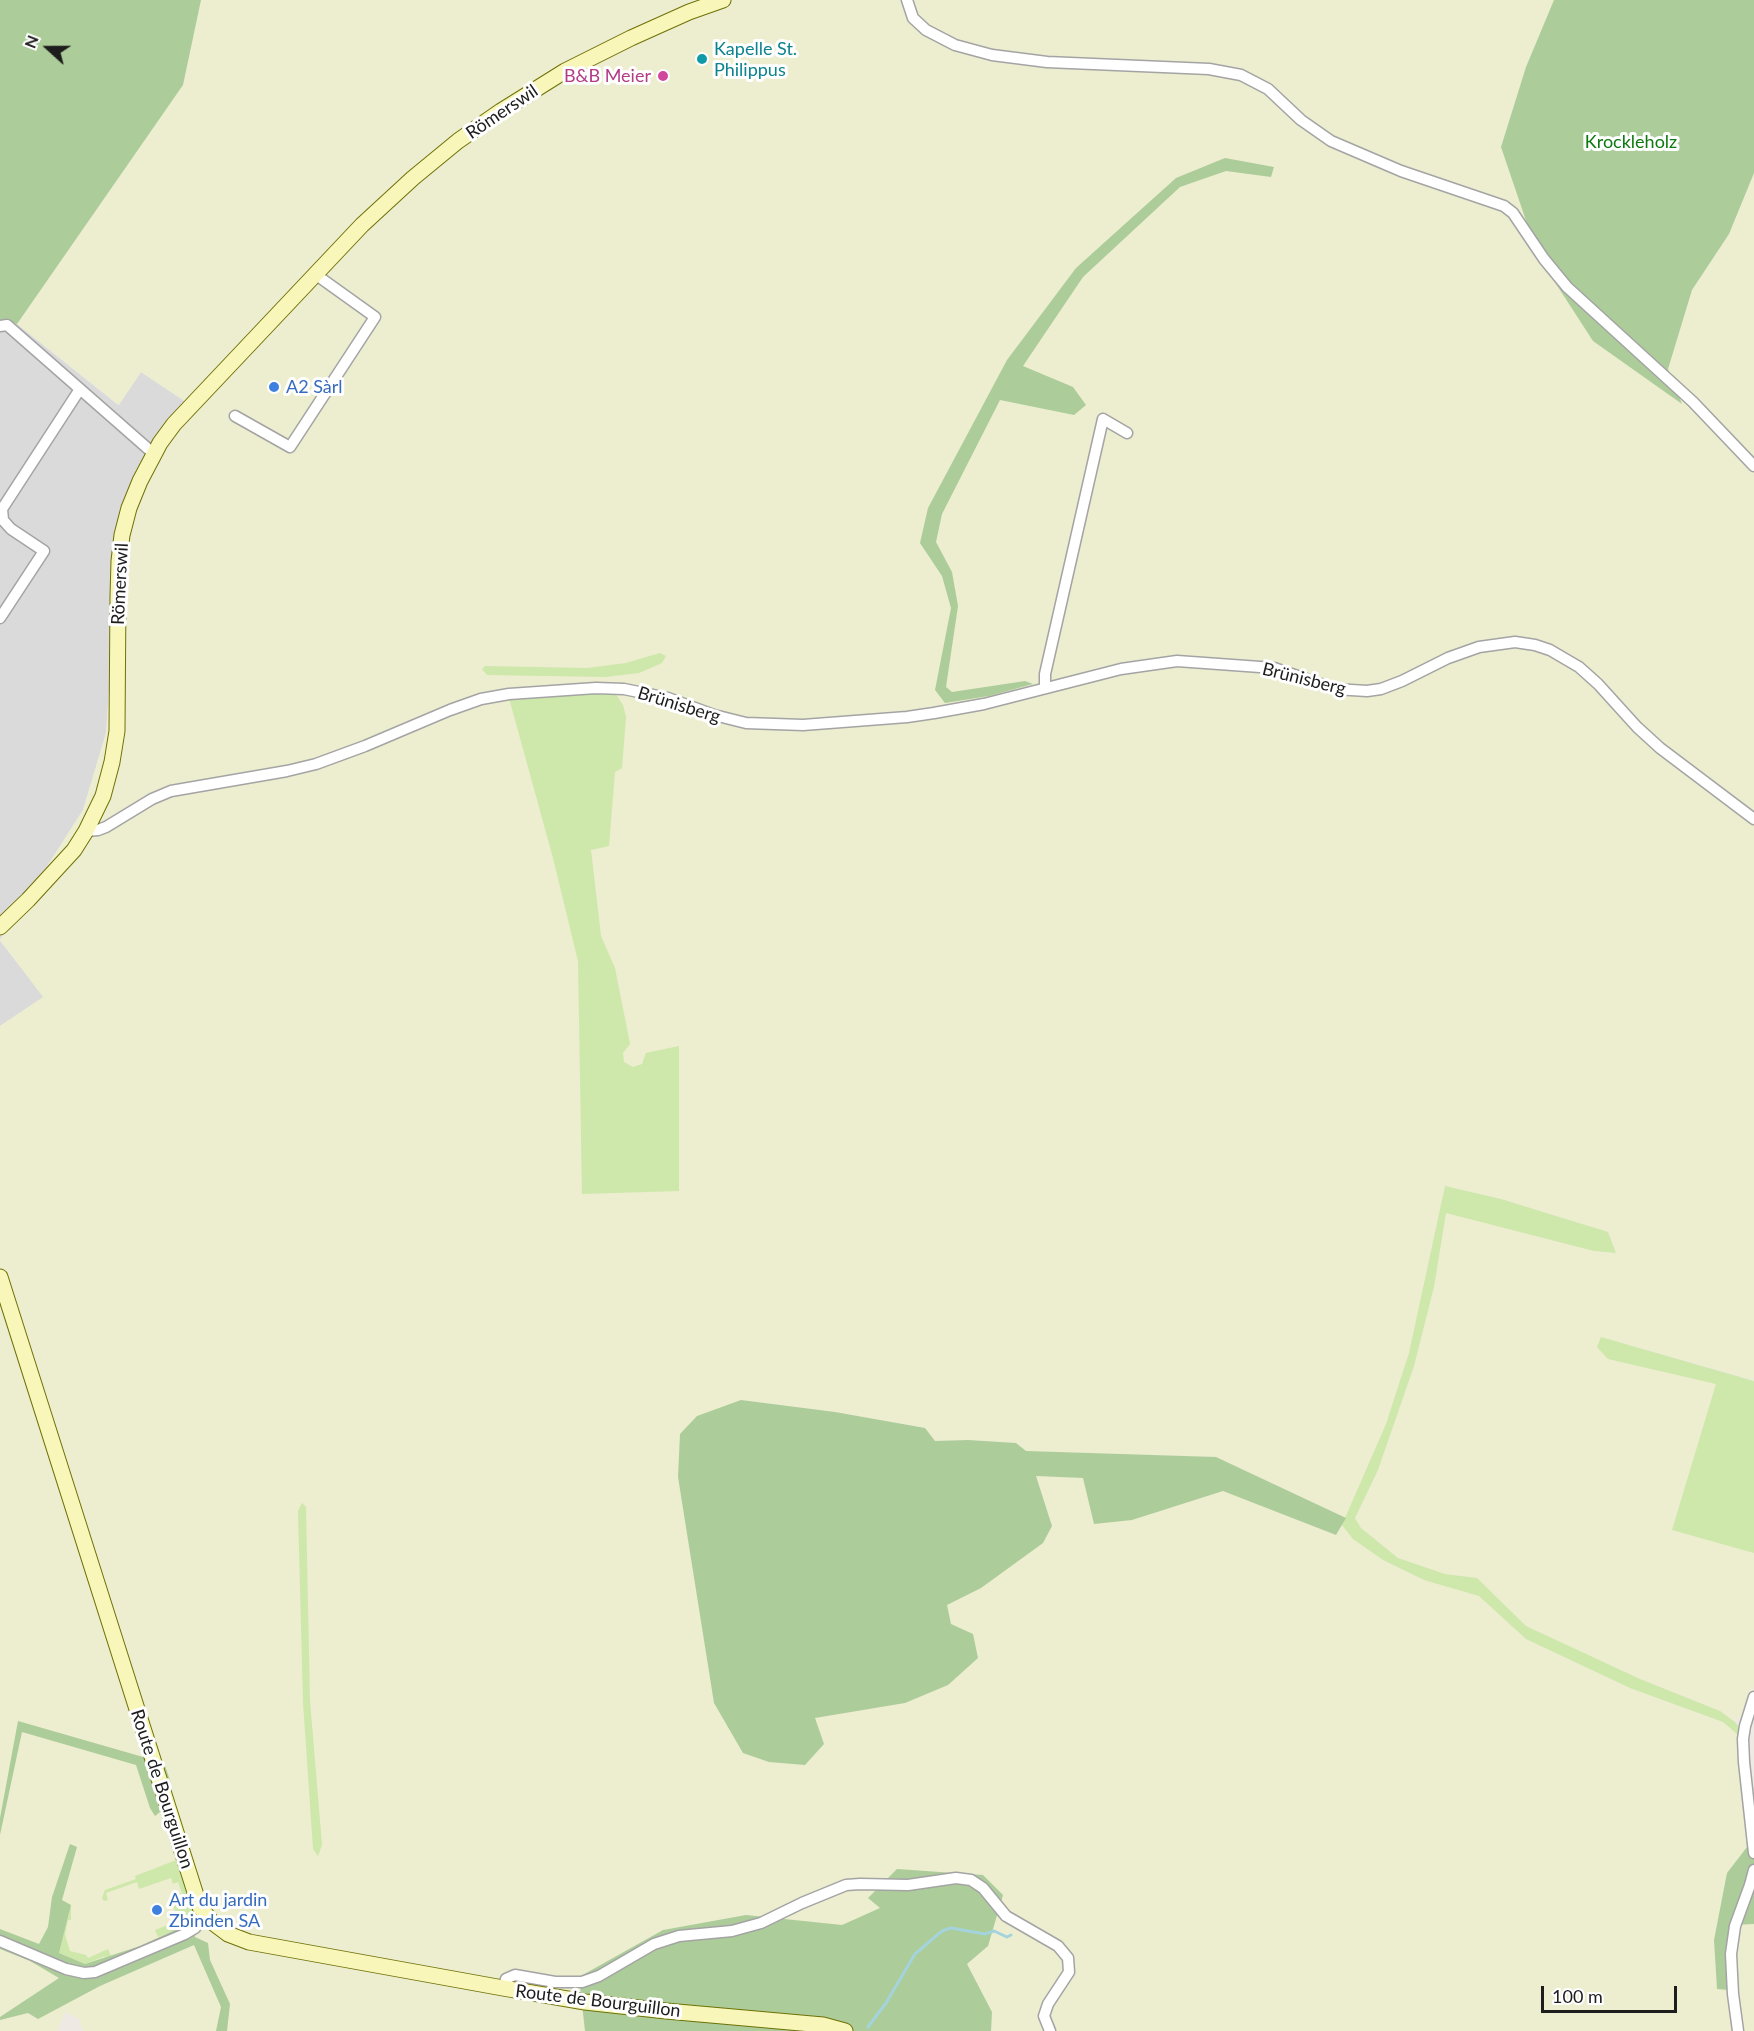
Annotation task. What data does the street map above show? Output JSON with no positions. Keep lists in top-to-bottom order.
{
  "streets": {
    "main road": ["Römerswil", "Route de Bourguillon"],
    "street": ["Brünisberg"]
  },
  "crossings": [
    ["Römerswil", "Brünisberg"]
  ],
  "parks": ["Krockleholz"],
  "places": [
    "Kapelle St. Philippus",
    "B&B Meier",
    "A2 Sàrl",
    "Art du jardin Zbinden SA"
  ],
  "scale_bar": "100 m",
  "north": "left"
}
